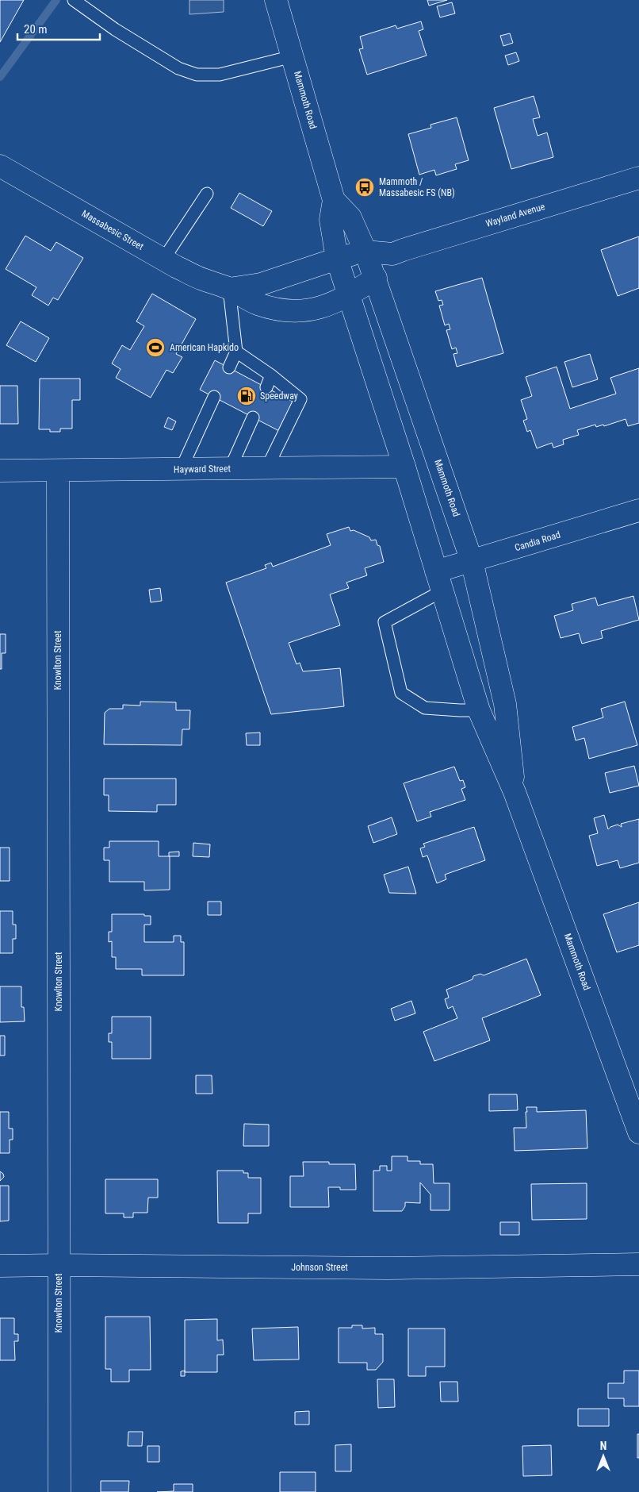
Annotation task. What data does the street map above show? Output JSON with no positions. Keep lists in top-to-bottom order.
{
  "streets": {
    "main road": [
      "Mammoth Road",
      "Wayland Avenue",
      "Massabesic Street",
      "Hayward Street",
      "Candia Road",
      "Knowlton Street",
      "Johnson Street"
    ]
  },
  "crossings": [
    ["Mammoth Road", "Wayland Avenue"],
    ["Mammoth Road", "Massabesic Street"],
    ["Mammoth Road", "Hayward Street"],
    ["Mammoth Road", "Candia Road"],
    ["Wayland Avenue", "Massabesic Street"],
    ["Hayward Street", "Knowlton Street"],
    ["Knowlton Street", "Johnson Street"]
  ],
  "places": {
    "bus stop": ["Mammoth / Massabesic FS (NB)"],
    "sports": ["American Hapkido"],
    "fuel station": ["Speedway"]
  },
  "scale_bar": "20 m",
  "north": "top"
}
